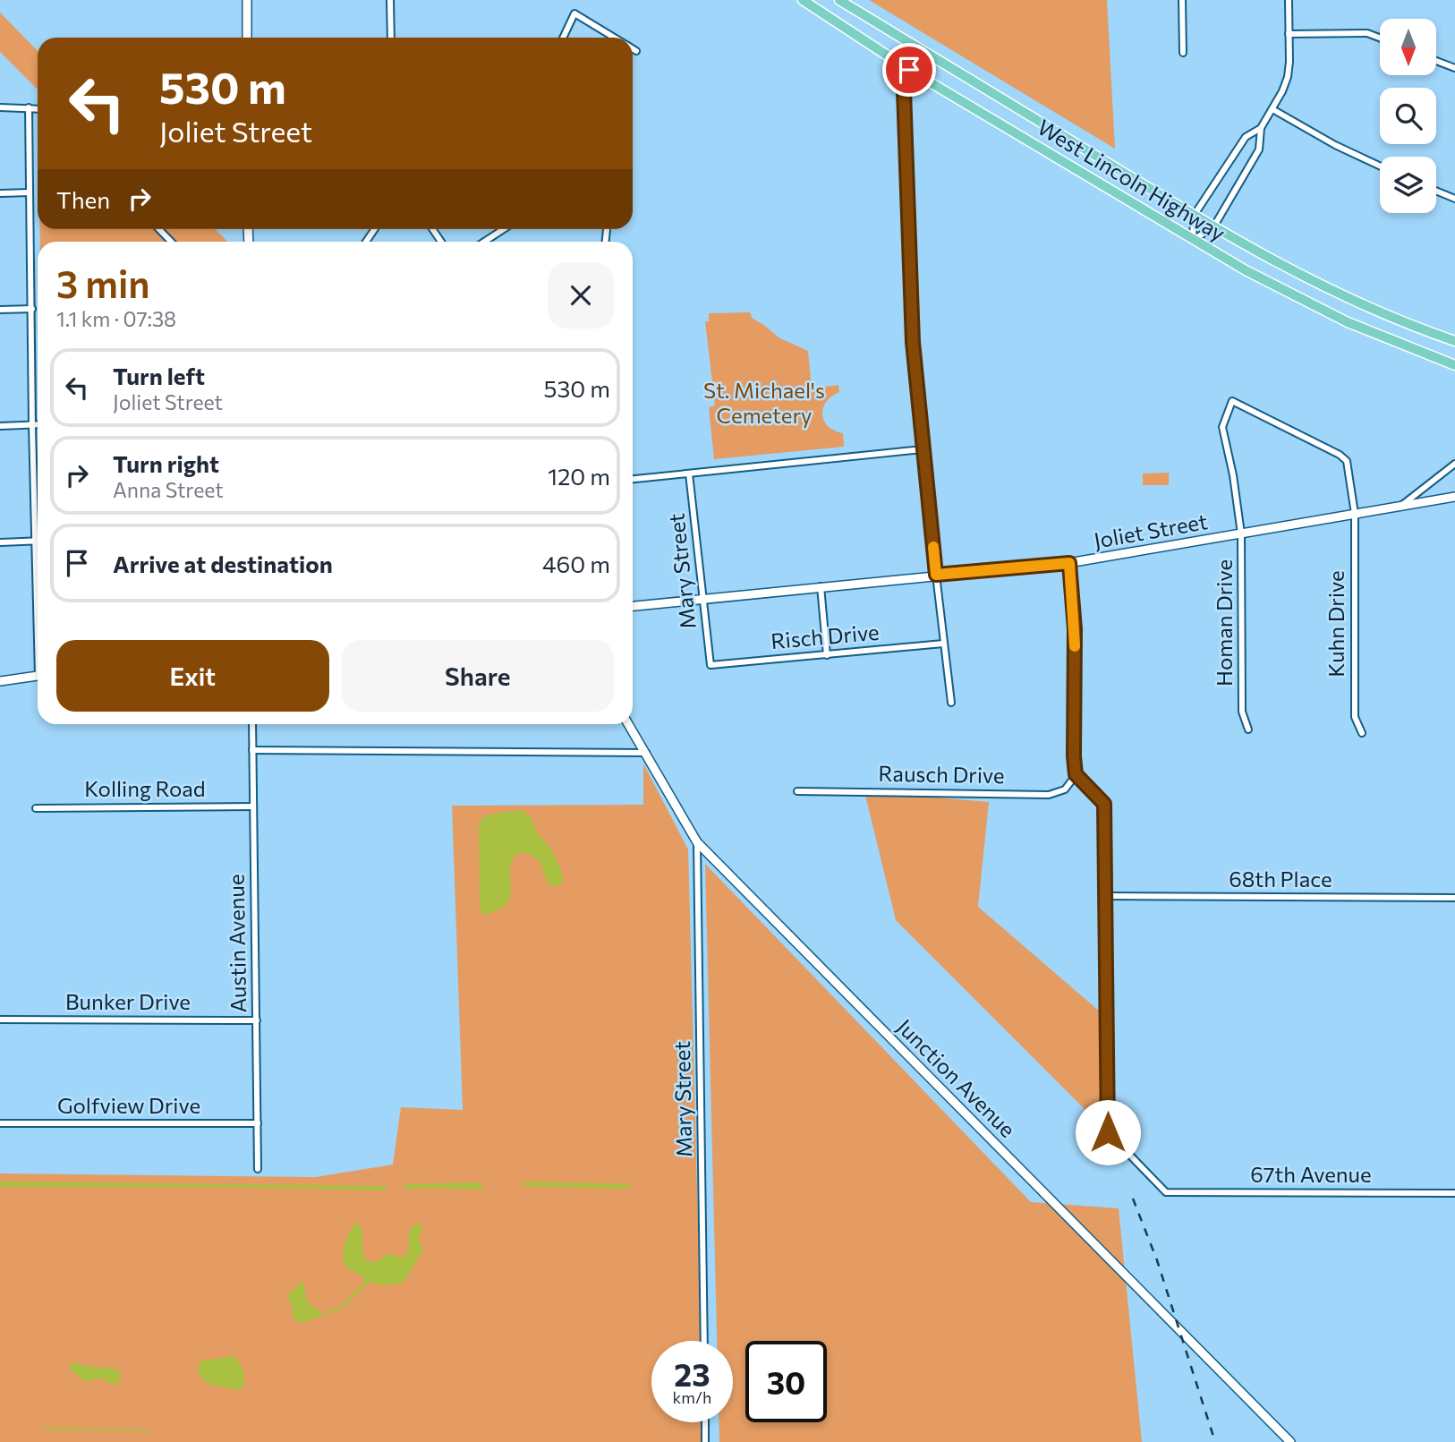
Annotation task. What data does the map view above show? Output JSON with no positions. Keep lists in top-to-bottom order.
{
  "streets": {
    "main road": ["West Lincoln Highway"],
    "street": [
      "Joliet Street",
      "Mary Street",
      "Homan Drive",
      "Kuhn Drive",
      "Risch Drive",
      "Rausch Drive",
      "Kolling Road",
      "68th Place",
      "Austin Avenue",
      "Bunker Drive",
      "Junction Avenue",
      "Golfview Drive",
      "67th Avenue"
    ]
  },
  "crossings": [
    ["Joliet Street", "Mary Street"],
    ["Joliet Street", "Homan Drive"],
    ["Joliet Street", "Kuhn Drive"],
    ["Mary Street", "Risch Drive"],
    ["Mary Street", "Junction Avenue"],
    ["Homan Drive", "Kuhn Drive"],
    ["Kolling Road", "Austin Avenue"],
    ["68th Place", "67th Avenue"],
    ["Austin Avenue", "Bunker Drive"],
    ["Austin Avenue", "Golfview Drive"]
  ],
  "parks": ["St. Michael's Cemetery"],
  "north": "bottom",
  "page": {
    "turn": ["530 m", "Joliet Street"],
    "then": "Then",
    "heading": ["3 min", "1.1 km · 07:38"],
    "list": [
      {
        "name": "Turn left",
        "note": "Joliet Street",
        "value": "530 m"
      },
      {
        "name": "Turn right",
        "note": "Anna Street",
        "value": "120 m"
      },
      {
        "name": "Arrive at destination",
        "value": "460 m"
      }
    ],
    "buttons": ["Exit", "Share"],
    "speed": "23 km/h",
    "limit": "30"
  }
}
